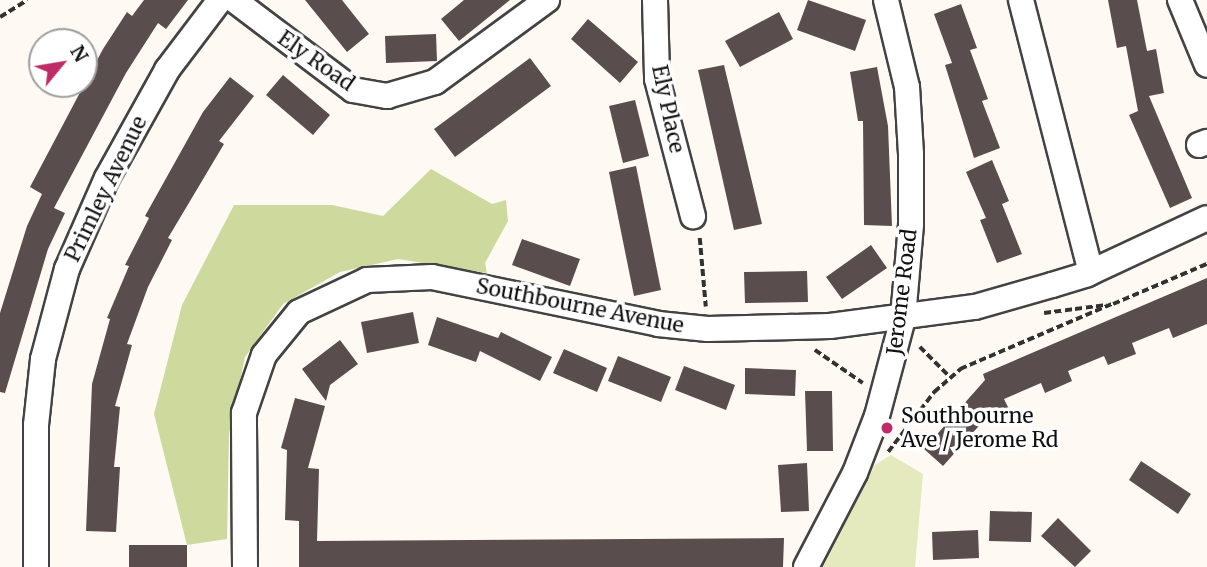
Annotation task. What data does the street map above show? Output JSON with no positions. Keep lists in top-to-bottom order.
{
  "streets": {
    "street": [
      "Ely Road",
      "Ely Place",
      "Primley Avenue",
      "Jerome Road",
      "Southbourne Avenue"
    ]
  },
  "crossings": [
    ["Jerome Road", "Southbourne Avenue"]
  ],
  "places": ["Southbourne Ave / Jerome Rd"],
  "north": "top right"
}
